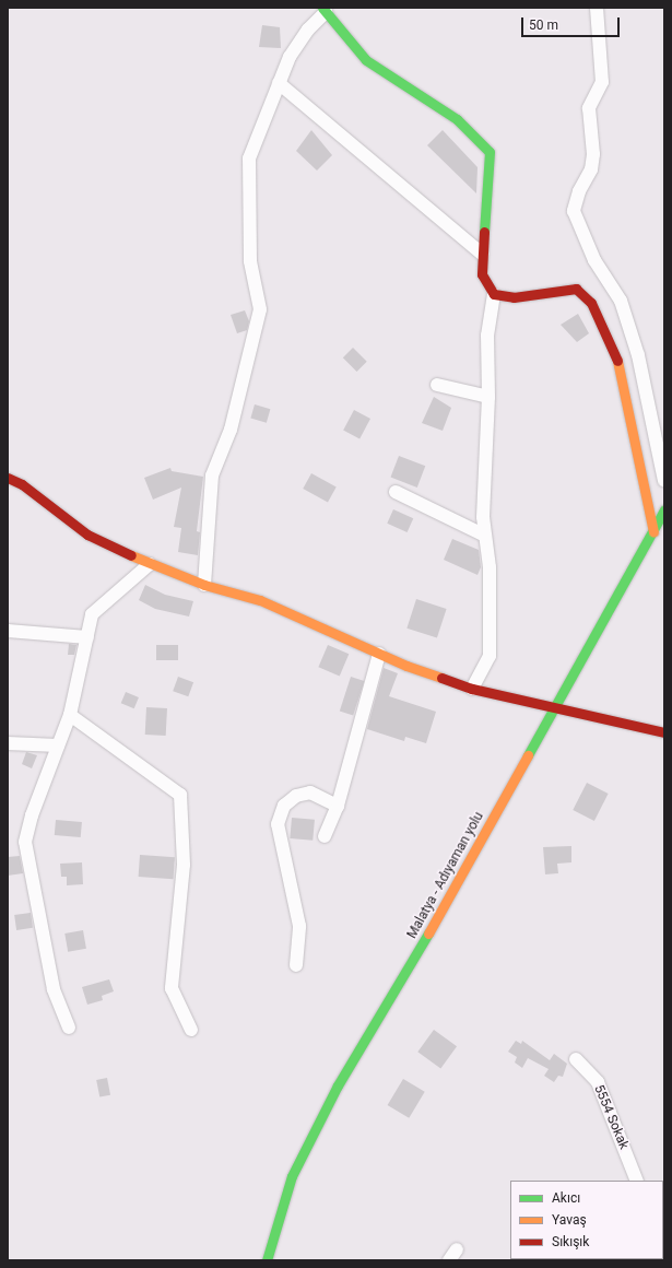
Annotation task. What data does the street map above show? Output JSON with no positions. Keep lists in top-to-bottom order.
{
  "streets": {
    "main road": ["Malatya - Adıyaman yolu"],
    "street": ["5554 Sokak"]
  },
  "legend": ["Akıcı", "Yavaş", "Sıkışık"],
  "scale_bar": "50 m"
}
